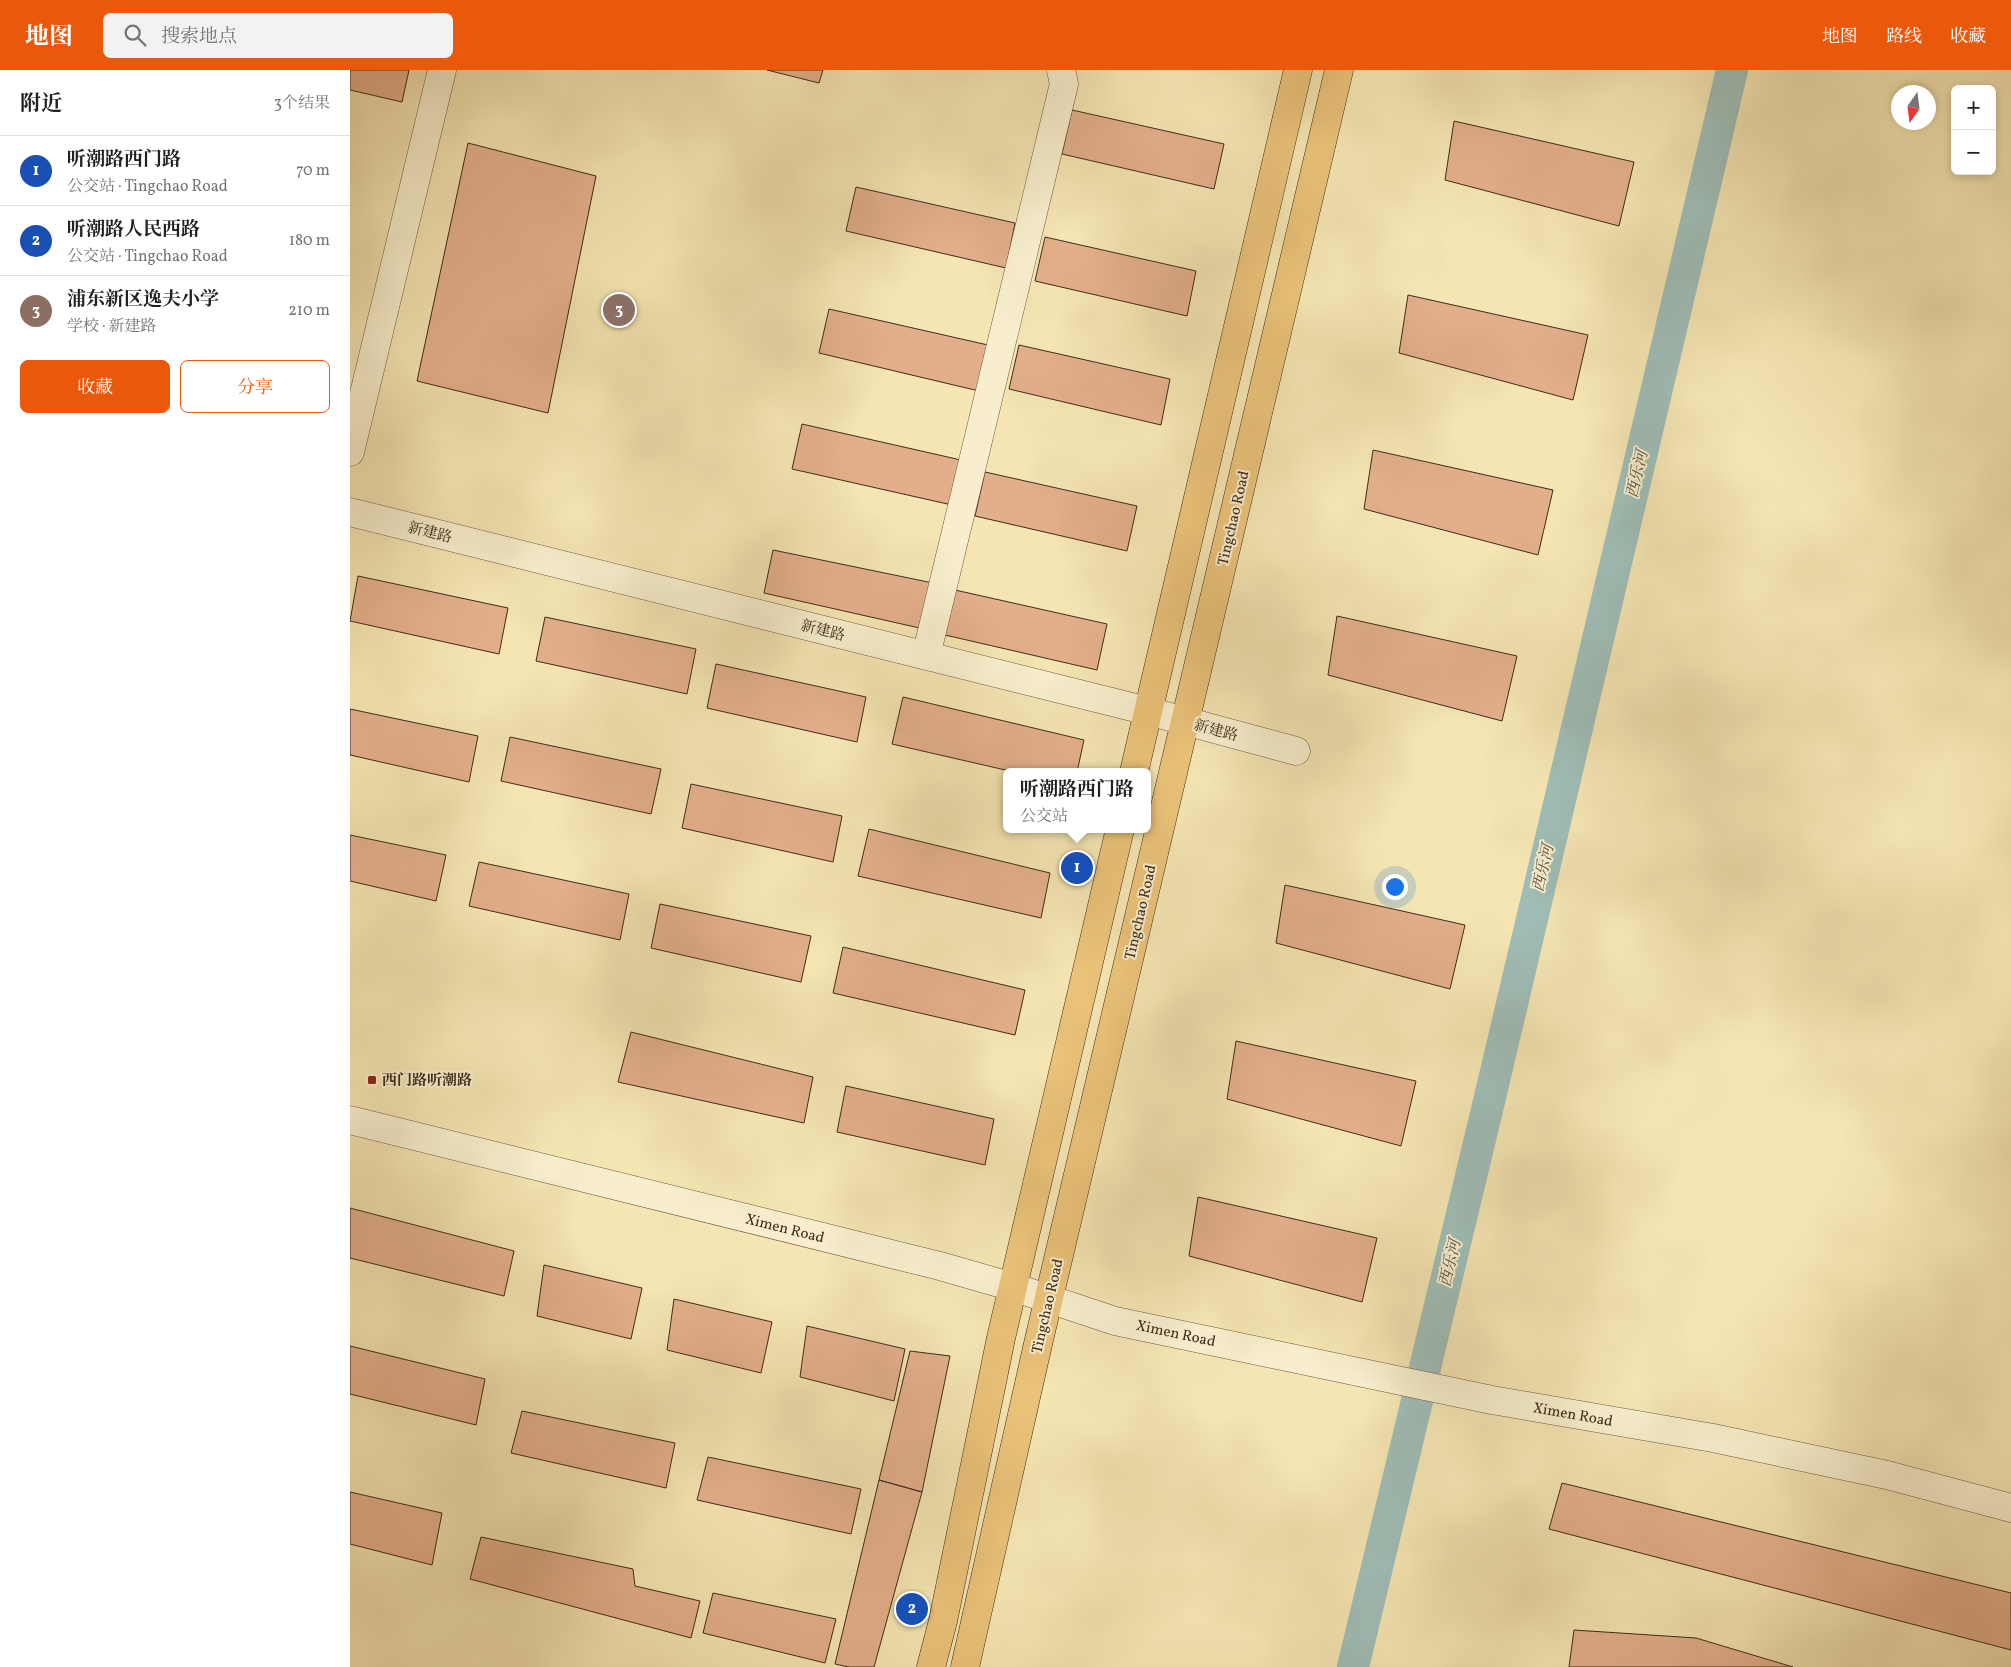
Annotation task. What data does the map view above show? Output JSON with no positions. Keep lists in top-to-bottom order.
{
  "streets": {
    "main road": ["Tingchao Road"],
    "street": ["新建路", "Ximen Road"]
  },
  "crossings": [
    ["Tingchao Road", "新建路"],
    ["Tingchao Road", "Ximen Road"]
  ],
  "water": ["西乐河"],
  "places": {
    "transit": ["西门路听潮路"]
  },
  "north": "bottom",
  "page": {
    "header": "地图",
    "search": "搜索地点",
    "nav": ["地图", "路线", "收藏"],
    "heading": ["附近", "3个结果"],
    "map_buttons": ["+", "−"],
    "list": [
      {
        "mark": "1",
        "name": "听潮路西门路",
        "note": "公交站 · Tingchao Road",
        "value": "70 m"
      },
      {
        "mark": "2",
        "name": "听潮路人民西路",
        "note": "公交站 · Tingchao Road",
        "value": "180 m"
      },
      {
        "mark": "3",
        "name": "浦东新区逸夫小学",
        "note": "学校 · 新建路",
        "value": "210 m"
      }
    ],
    "pins": ["3", "1", "2"],
    "buttons": ["收藏", "分享"],
    "popup": ["听潮路西门路", "公交站"]
  }
}
